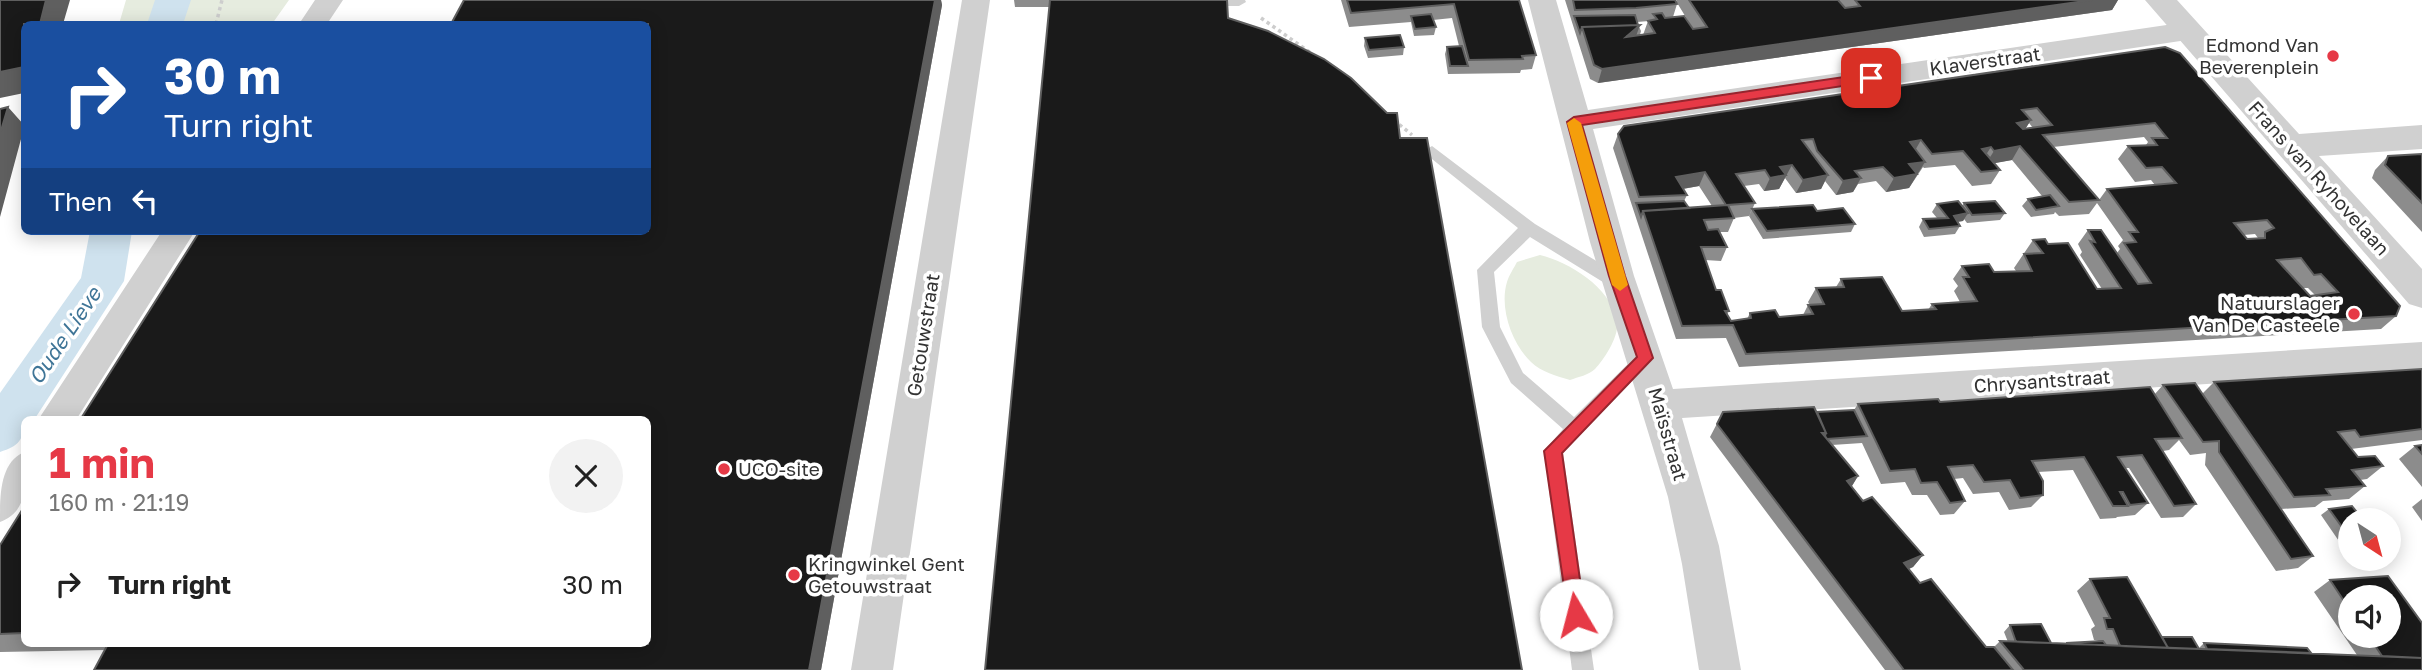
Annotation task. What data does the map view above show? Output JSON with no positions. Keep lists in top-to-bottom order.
{
  "streets": {
    "street": [
      "Klaverstraat",
      "Frans van Ryhovelaan",
      "Getouwstraat",
      "Chrysantstraat",
      "Maïsstraat"
    ]
  },
  "crossings": [
    ["Klaverstraat", "Frans van Ryhovelaan"],
    ["Klaverstraat", "Maïsstraat"],
    ["Chrysantstraat", "Maïsstraat"]
  ],
  "water": ["Oude Lieve"],
  "places": [
    "Edmond Van Beverenplein",
    "Natuurslager Van De Casteele",
    "UCO-site",
    "Kringwinkel Gent Getouwstraat"
  ],
  "north": "bottom right",
  "page": {
    "turn": ["30 m", "Turn right"],
    "then": "Then",
    "heading": ["1 min", "160 m · 21:19"],
    "list": [
      {
        "name": "Turn right",
        "value": "30 m"
      }
    ]
  }
}
